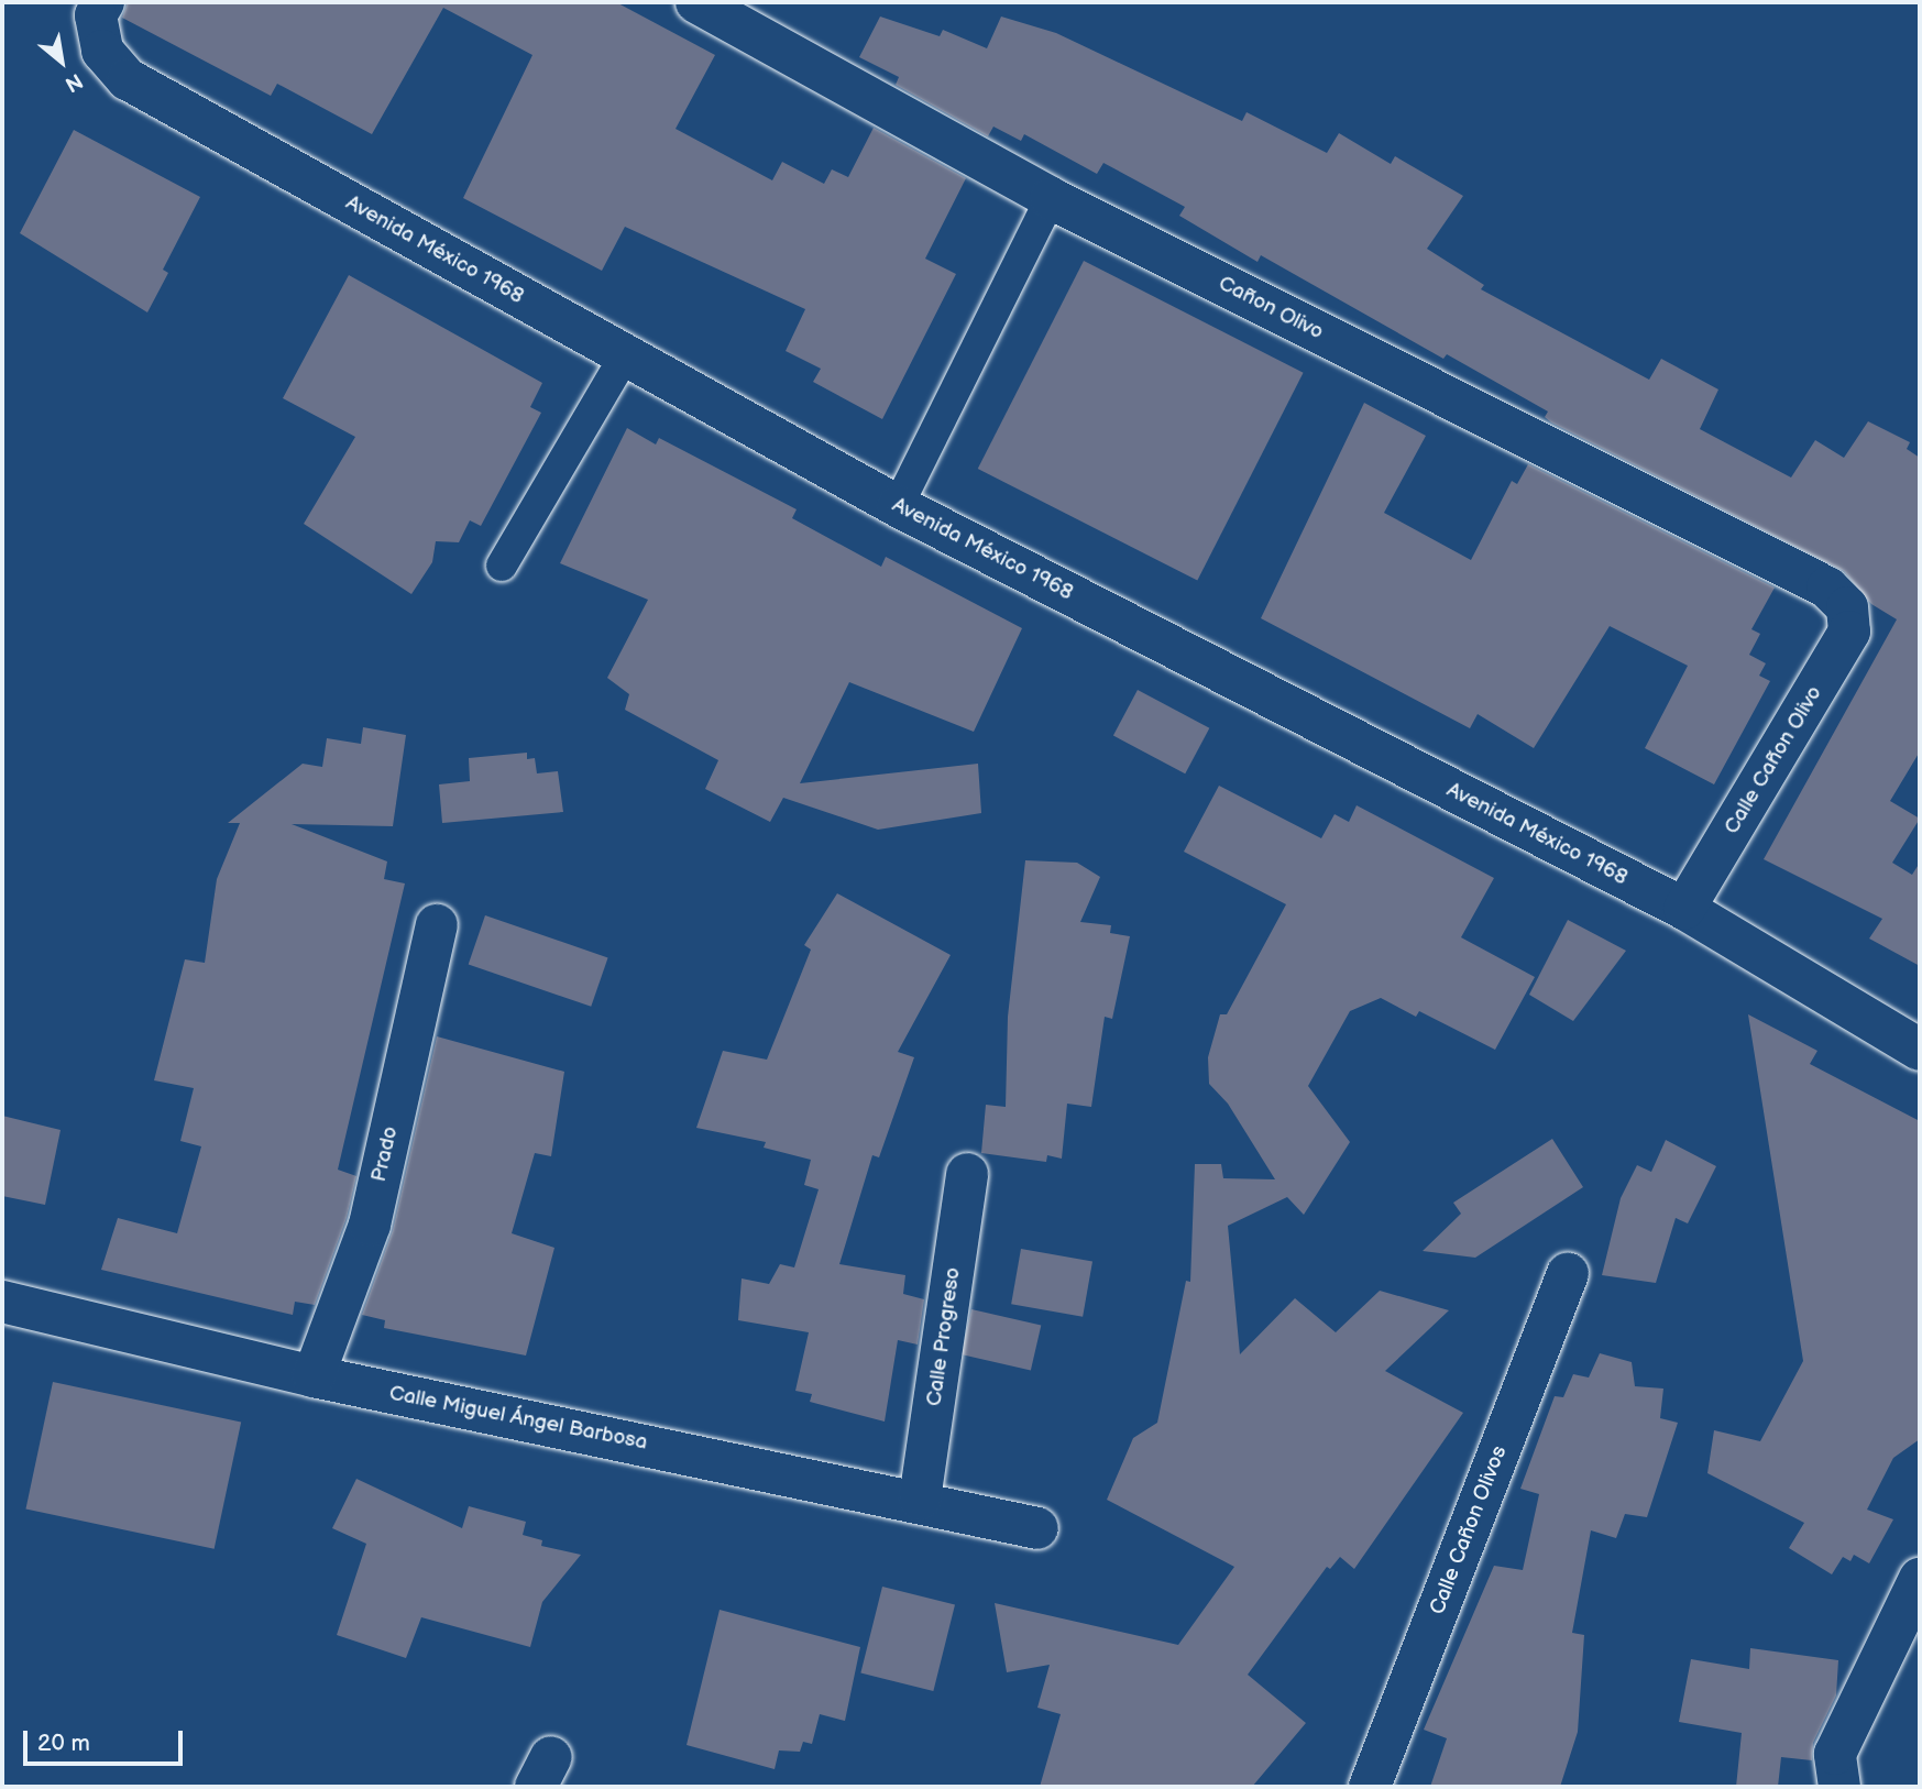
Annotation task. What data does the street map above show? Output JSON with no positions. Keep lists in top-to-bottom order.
{
  "streets": {
    "street": [
      "Avenida México 1968",
      "Cañon Olivo",
      "Calle Cañon Olivo",
      "Prado",
      "Calle Progreso",
      "Calle Miguel Ángel Barbosa",
      "Calle Cañon Olivos"
    ]
  },
  "crossings": [
    ["Avenida México 1968", "Calle Cañon Olivo"],
    ["Cañon Olivo", "Calle Cañon Olivo"],
    ["Prado", "Calle Miguel Ángel Barbosa"],
    ["Calle Progreso", "Calle Miguel Ángel Barbosa"]
  ],
  "scale_bar": "20 m",
  "north": "bottom right"
}
